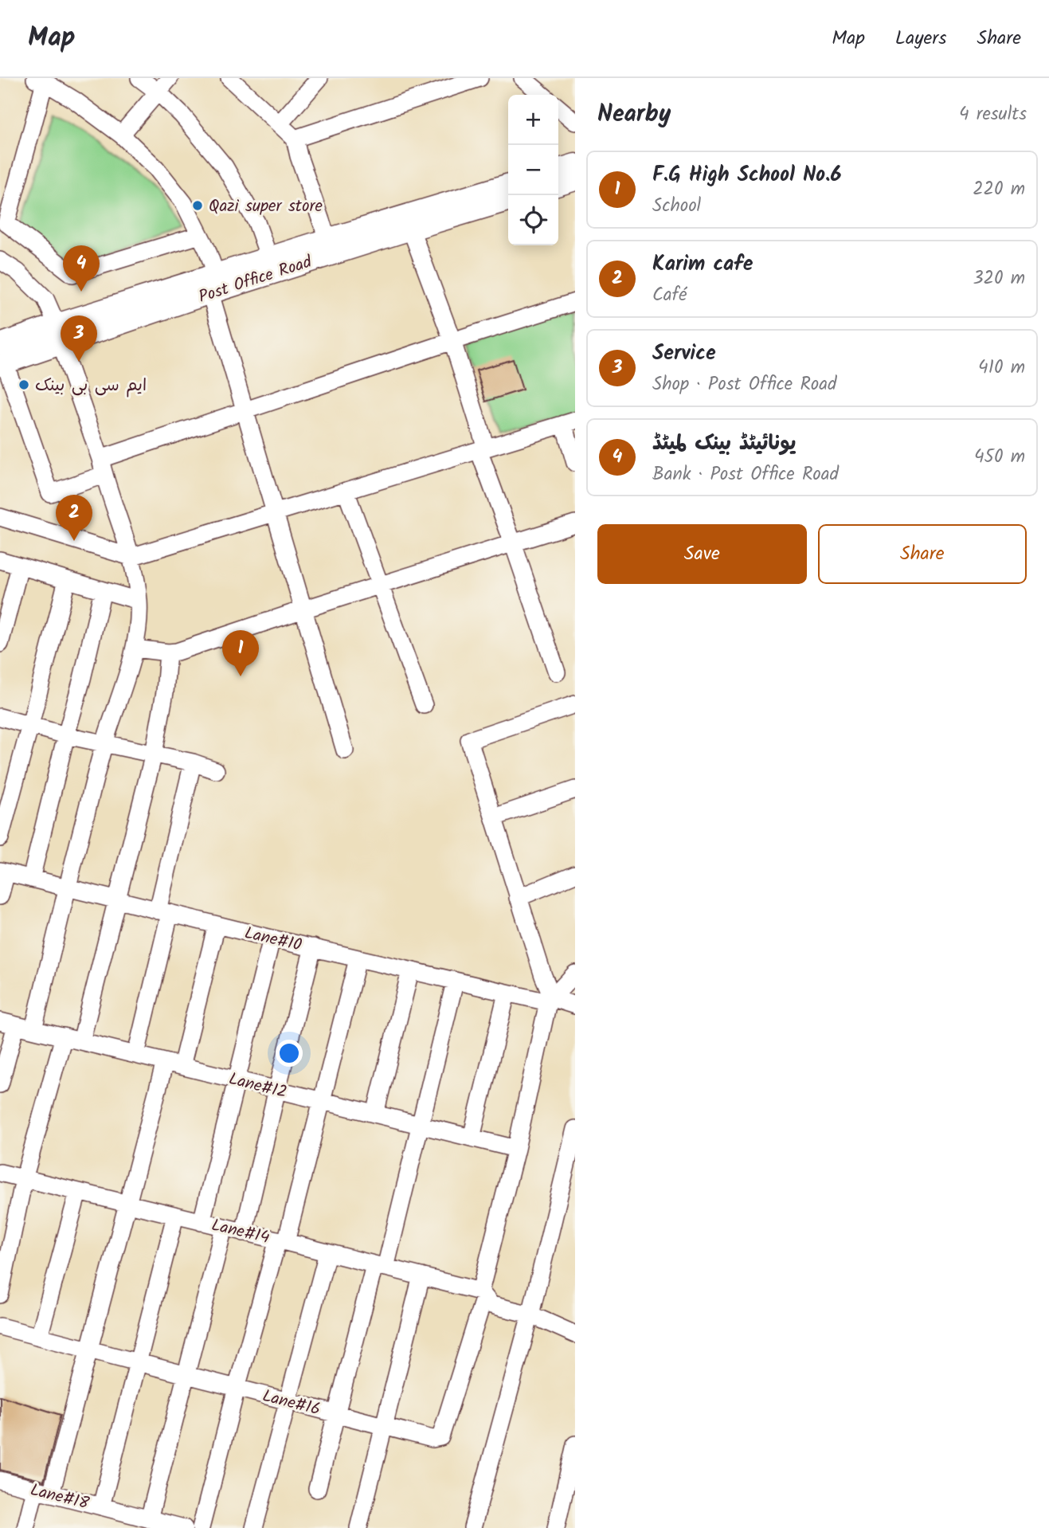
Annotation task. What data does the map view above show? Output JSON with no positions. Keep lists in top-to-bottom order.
{
  "streets": {
    "main road": ["Post Office Road"],
    "street": [
      "Lane#10",
      "Lane#12",
      "Lane#14",
      "Lane#16",
      "Lane#18"
    ]
  },
  "crossings": [
    ["Lane#14", "Lane#16"]
  ],
  "places": ["Qazi super store", "ایم سی بی بینک"],
  "page": {
    "header": "Map",
    "nav": ["Map", "Layers", "Share"],
    "heading": ["Nearby", "4 results"],
    "map_buttons": ["+", "−"],
    "list": [
      {
        "mark": "1",
        "name": "F.G High School No.6",
        "note": "School",
        "value": "220 m"
      },
      {
        "mark": "2",
        "name": "Karim cafe",
        "note": "Café",
        "value": "320 m"
      },
      {
        "mark": "3",
        "name": "Service",
        "note": "Shop · Post Office Road",
        "value": "410 m"
      },
      {
        "mark": "4",
        "name": "یونائیٹڈ بینک لمیٹڈ",
        "note": "Bank · Post Office Road",
        "value": "450 m"
      }
    ],
    "pins": [
      "4",
      "3",
      "2",
      "1"
    ],
    "buttons": ["Save", "Share"]
  }
}
